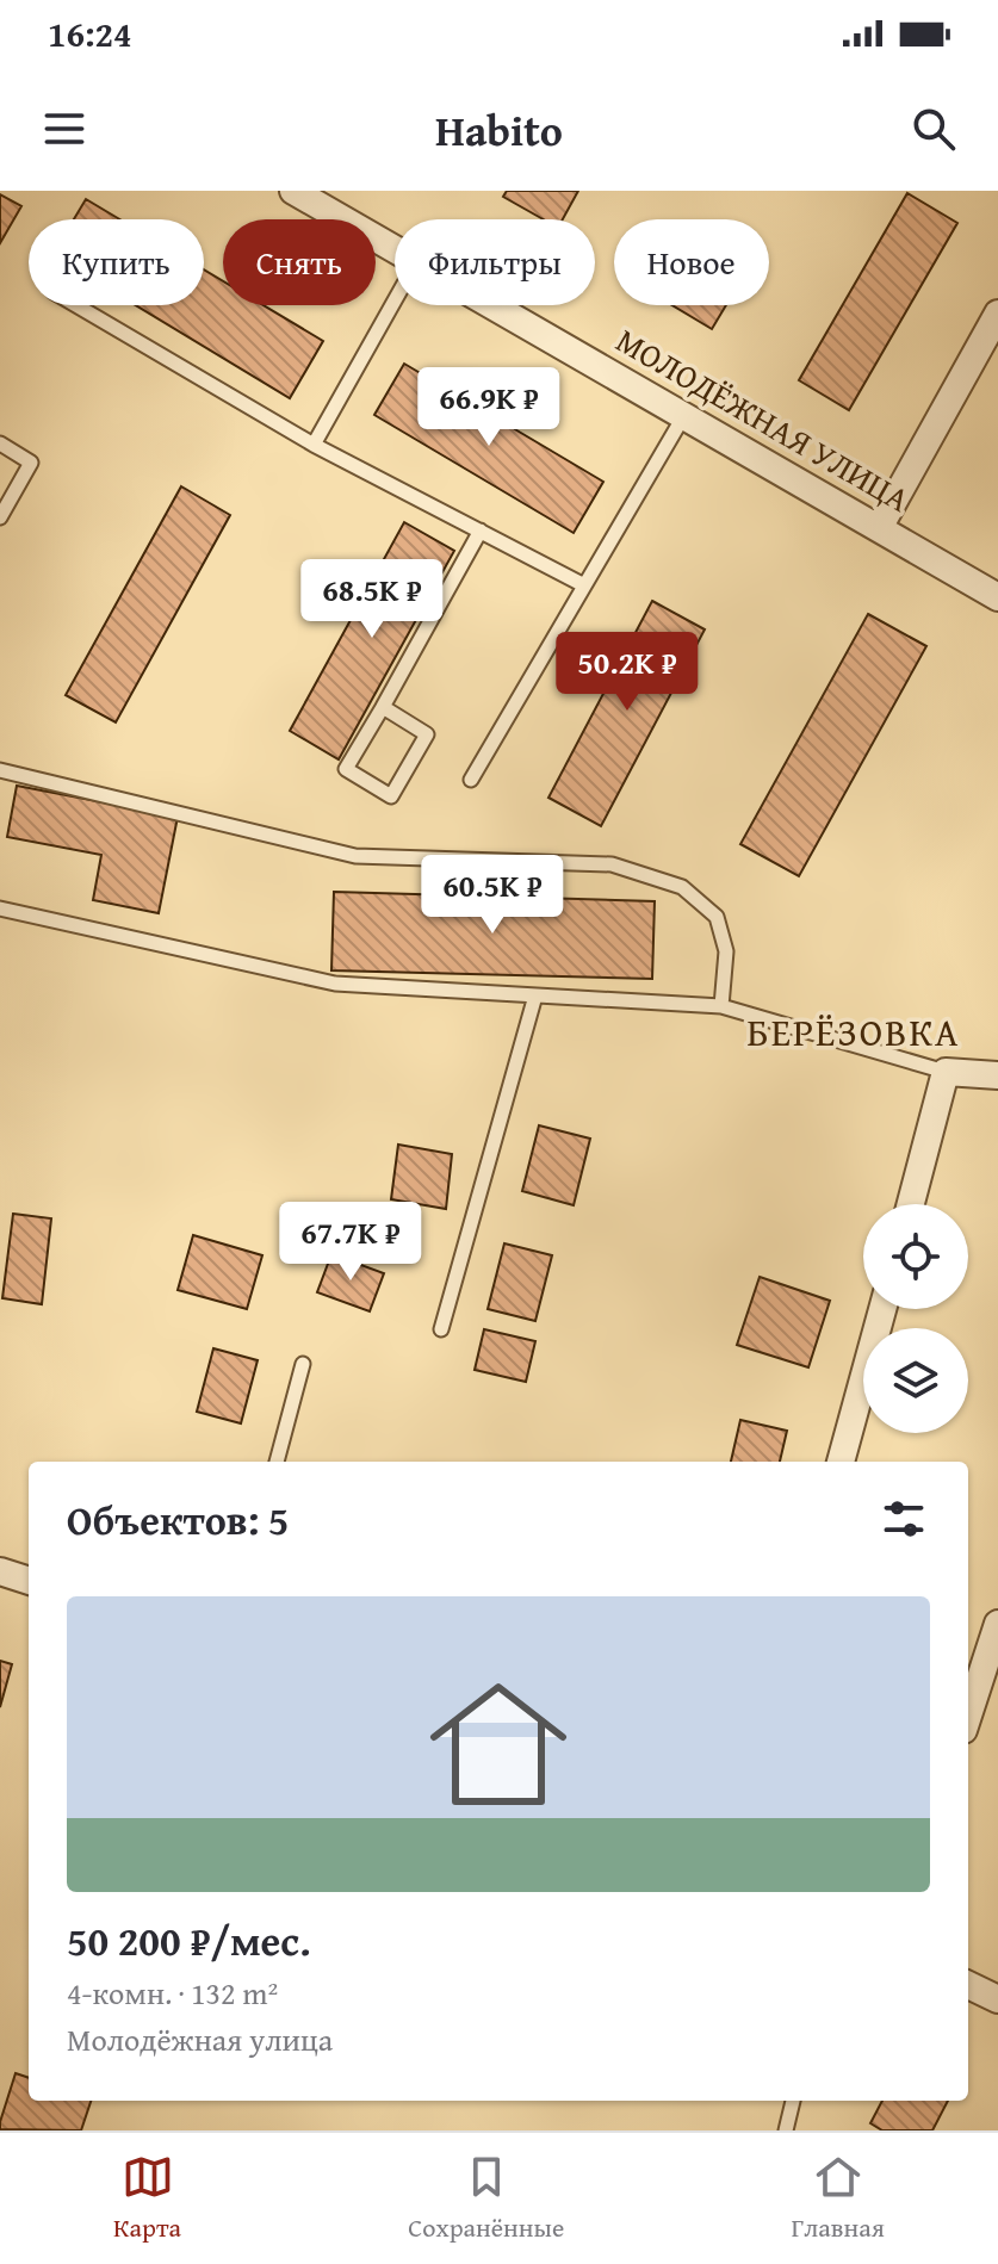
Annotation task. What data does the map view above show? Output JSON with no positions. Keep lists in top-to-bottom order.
{
  "streets": {
    "street": ["МОЛОДЁЖНАЯ УЛИЦА"]
  },
  "districts": ["БЕРЁЗОВКА"],
  "page": {
    "status": "16:24",
    "header": "Habito",
    "chip": [
      "Купить",
      "Снять",
      "Фильтры",
      "Новое"
    ],
    "price": [
      "66.9K ₽",
      "68.5K ₽",
      "50.2K ₽",
      "60.5K ₽",
      "67.7K ₽"
    ],
    "heading": "Объектов: 5",
    "list": [
      {
        "name": "50 200 ₽/мес.",
        "note": "4-комн. · 132 m² · Молодёжная улица"
      }
    ],
    "tabs": ["Карта", "Сохранённые", "Главная"]
  }
}
